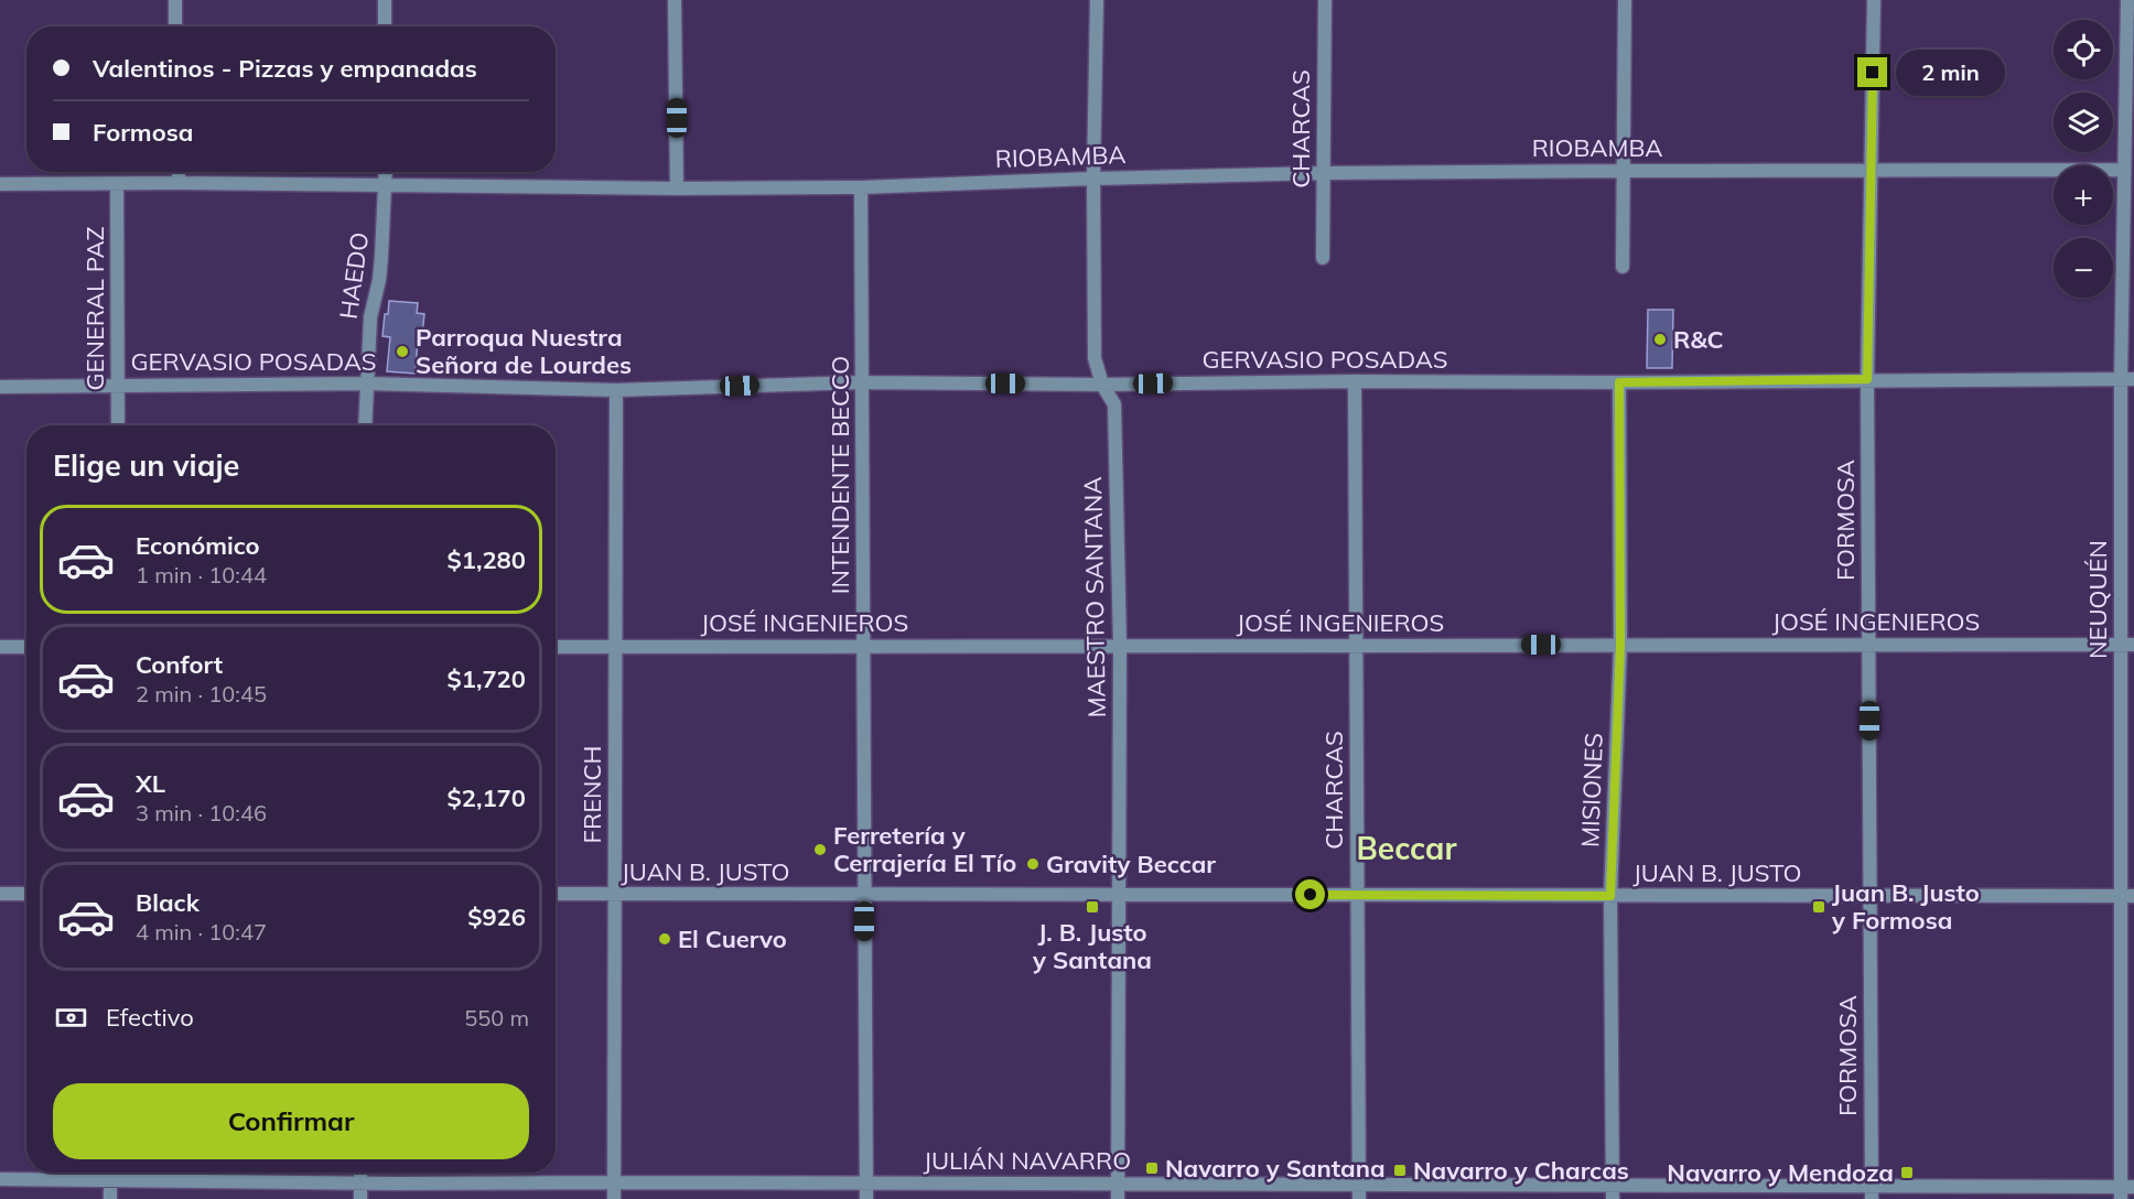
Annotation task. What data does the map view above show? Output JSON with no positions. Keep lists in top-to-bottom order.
{
  "streets": {
    "street": [
      "CHARCAS",
      "RIOBAMBA",
      "HAEDO",
      "GENERAL PAZ",
      "GERVASIO POSADAS",
      "INTENDENTE BECCO",
      "FORMOSA",
      "MAESTRO SANTANA",
      "NEUQUÉN",
      "JOSÉ INGENIEROS",
      "MISIONES",
      "FRENCH",
      "JUAN B. JUSTO",
      "JULIÁN NAVARRO"
    ]
  },
  "crossings": [
    ["CHARCAS", "RIOBAMBA"],
    ["CHARCAS", "GERVASIO POSADAS"],
    ["CHARCAS", "JOSÉ INGENIEROS"],
    ["CHARCAS", "JUAN B. JUSTO"],
    ["CHARCAS", "JULIÁN NAVARRO"],
    ["RIOBAMBA", "HAEDO"],
    ["RIOBAMBA", "GENERAL PAZ"],
    ["RIOBAMBA", "INTENDENTE BECCO"],
    ["RIOBAMBA", "FORMOSA"],
    ["RIOBAMBA", "MAESTRO SANTANA"],
    ["RIOBAMBA", "NEUQUÉN"],
    ["HAEDO", "GERVASIO POSADAS"],
    ["GENERAL PAZ", "GERVASIO POSADAS"],
    ["GERVASIO POSADAS", "INTENDENTE BECCO"],
    ["GERVASIO POSADAS", "FORMOSA"],
    ["GERVASIO POSADAS", "MAESTRO SANTANA"],
    ["GERVASIO POSADAS", "NEUQUÉN"],
    ["GERVASIO POSADAS", "MISIONES"],
    ["GERVASIO POSADAS", "FRENCH"],
    ["INTENDENTE BECCO", "JOSÉ INGENIEROS"],
    ["INTENDENTE BECCO", "JUAN B. JUSTO"],
    ["INTENDENTE BECCO", "JULIÁN NAVARRO"],
    ["FORMOSA", "JOSÉ INGENIEROS"],
    ["FORMOSA", "JUAN B. JUSTO"],
    ["FORMOSA", "JULIÁN NAVARRO"],
    ["MAESTRO SANTANA", "JOSÉ INGENIEROS"],
    ["MAESTRO SANTANA", "JUAN B. JUSTO"],
    ["MAESTRO SANTANA", "JULIÁN NAVARRO"],
    ["NEUQUÉN", "JOSÉ INGENIEROS"],
    ["NEUQUÉN", "JUAN B. JUSTO"],
    ["NEUQUÉN", "JULIÁN NAVARRO"],
    ["JOSÉ INGENIEROS", "MISIONES"],
    ["JOSÉ INGENIEROS", "FRENCH"],
    ["MISIONES", "JUAN B. JUSTO"],
    ["MISIONES", "JULIÁN NAVARRO"],
    ["FRENCH", "JUAN B. JUSTO"],
    ["FRENCH", "JULIÁN NAVARRO"]
  ],
  "districts": ["Beccar"],
  "places": {
    "other": [
      "R&C",
      "Parroqua Nuestra Señora de Lourdes",
      "Ferretería y Cerrajería El Tío",
      "Gravity Beccar",
      "El Cuervo"
    ],
    "transit": [
      "J. B. Justo y Santana",
      "Juan B. Justo y Formosa",
      "Navarro y Santana",
      "Navarro y Charcas",
      "Navarro y Mendoza"
    ]
  },
  "page": {
    "map_buttons": ["+", "−"],
    "banner": ["Valentinos - Pizzas y empanadas", "Formosa"],
    "bubble": "2 min",
    "heading": "Elige un viaje",
    "list": [
      {
        "name": "Económico",
        "note": "1 min · 10:44",
        "value": "$1,280"
      },
      {
        "name": "Confort",
        "note": "2 min · 10:45",
        "value": "$1,720"
      },
      {
        "name": "XL",
        "note": "3 min · 10:46",
        "value": "$2,170"
      },
      {
        "name": "Black",
        "note": "4 min · 10:47",
        "value": "$926"
      }
    ],
    "pay": ["Efectivo", "550 m"],
    "buttons": "Confirmar"
  }
}
